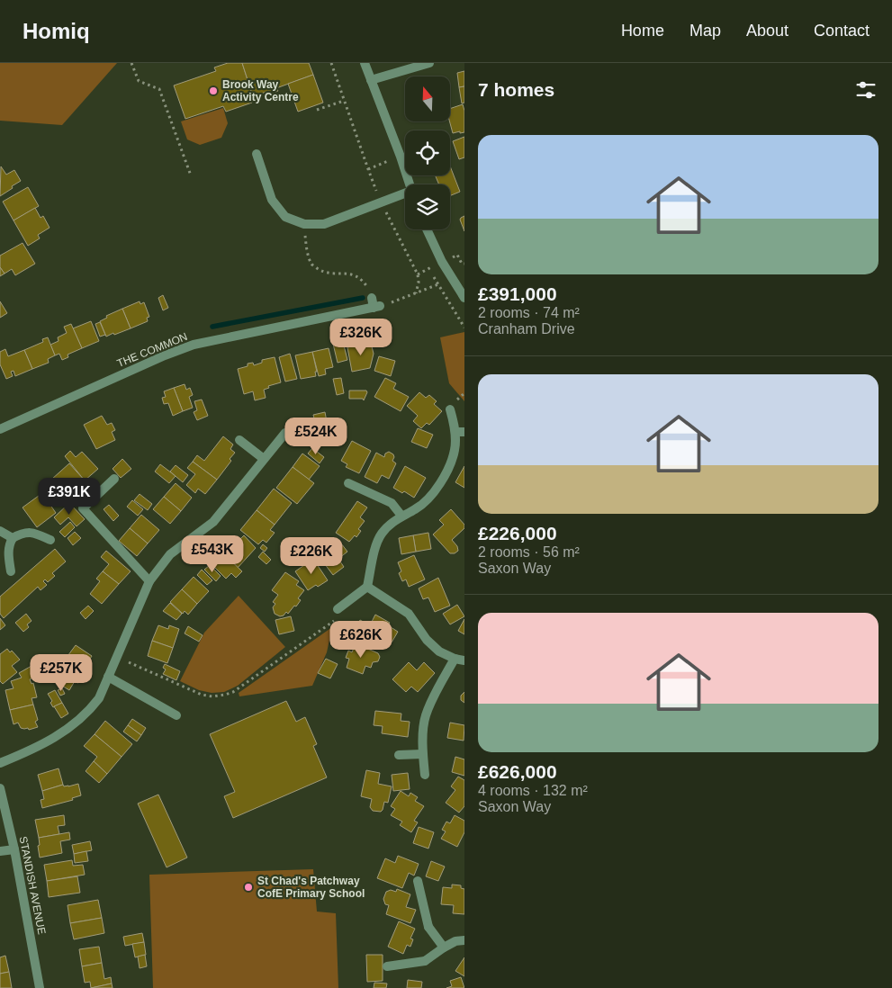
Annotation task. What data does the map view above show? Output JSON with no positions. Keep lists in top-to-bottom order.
{
  "streets": {
    "street": ["THE COMMON", "STANDISH AVENUE"]
  },
  "places": ["Brook Way Activity Centre", "St Chad's Patchway CofE Primary School"],
  "north": "top",
  "page": {
    "header": "Homiq",
    "nav": [
      "Home",
      "Map",
      "About",
      "Contact"
    ],
    "heading": "7 homes",
    "list": [
      {
        "name": "£391,000",
        "note": "2 rooms · 74 m² · Cranham Drive"
      },
      {
        "name": "£226,000",
        "note": "2 rooms · 56 m² · Saxon Way"
      },
      {
        "name": "£626,000",
        "note": "4 rooms · 132 m² · Saxon Way"
      }
    ],
    "price": [
      "£326K",
      "£524K",
      "£391K",
      "£543K",
      "£226K",
      "£626K",
      "£257K"
    ]
  }
}
